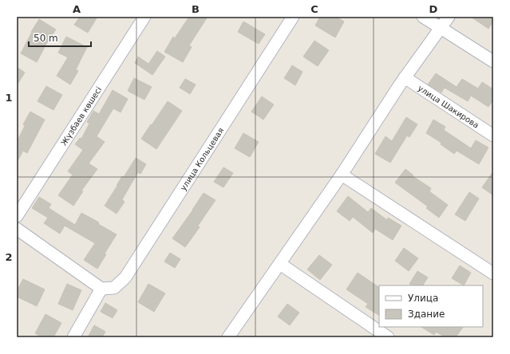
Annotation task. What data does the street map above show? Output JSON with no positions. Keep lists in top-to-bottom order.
{
  "streets": {
    "street": ["улица Шакирова", "Жүзбаев көшесі", "улица Кольцевая"]
  },
  "legend": ["Улица", "Здание"],
  "scale_bar": "50 m",
  "grid": {
    "columns": [
      "A",
      "B",
      "C",
      "D"
    ],
    "rows": ["1", "2"]
  }
}
